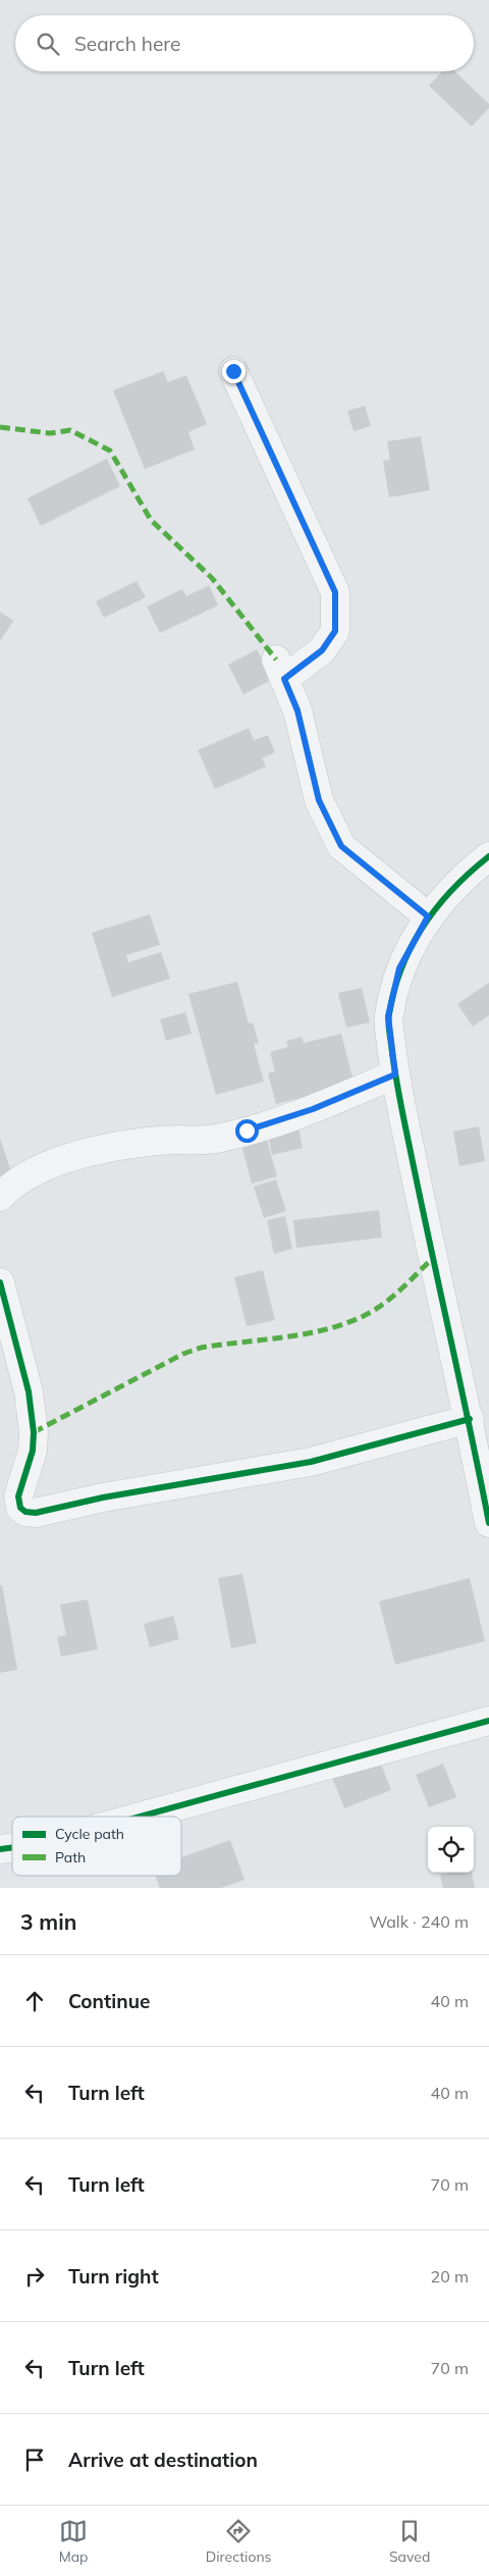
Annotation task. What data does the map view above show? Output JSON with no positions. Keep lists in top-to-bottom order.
{
  "legend": ["Cycle path", "Path"],
  "page": {
    "search": "Search here",
    "heading": ["3 min", "Walk · 240 m"],
    "list": [
      ["Continue", "40 m"],
      ["Turn left", "40 m"],
      ["Turn left", "70 m"],
      ["Turn right", "20 m"],
      ["Turn left", "70 m"],
      "Arrive at destination"
    ],
    "nav": ["Map", "Directions", "Saved"]
  }
}
